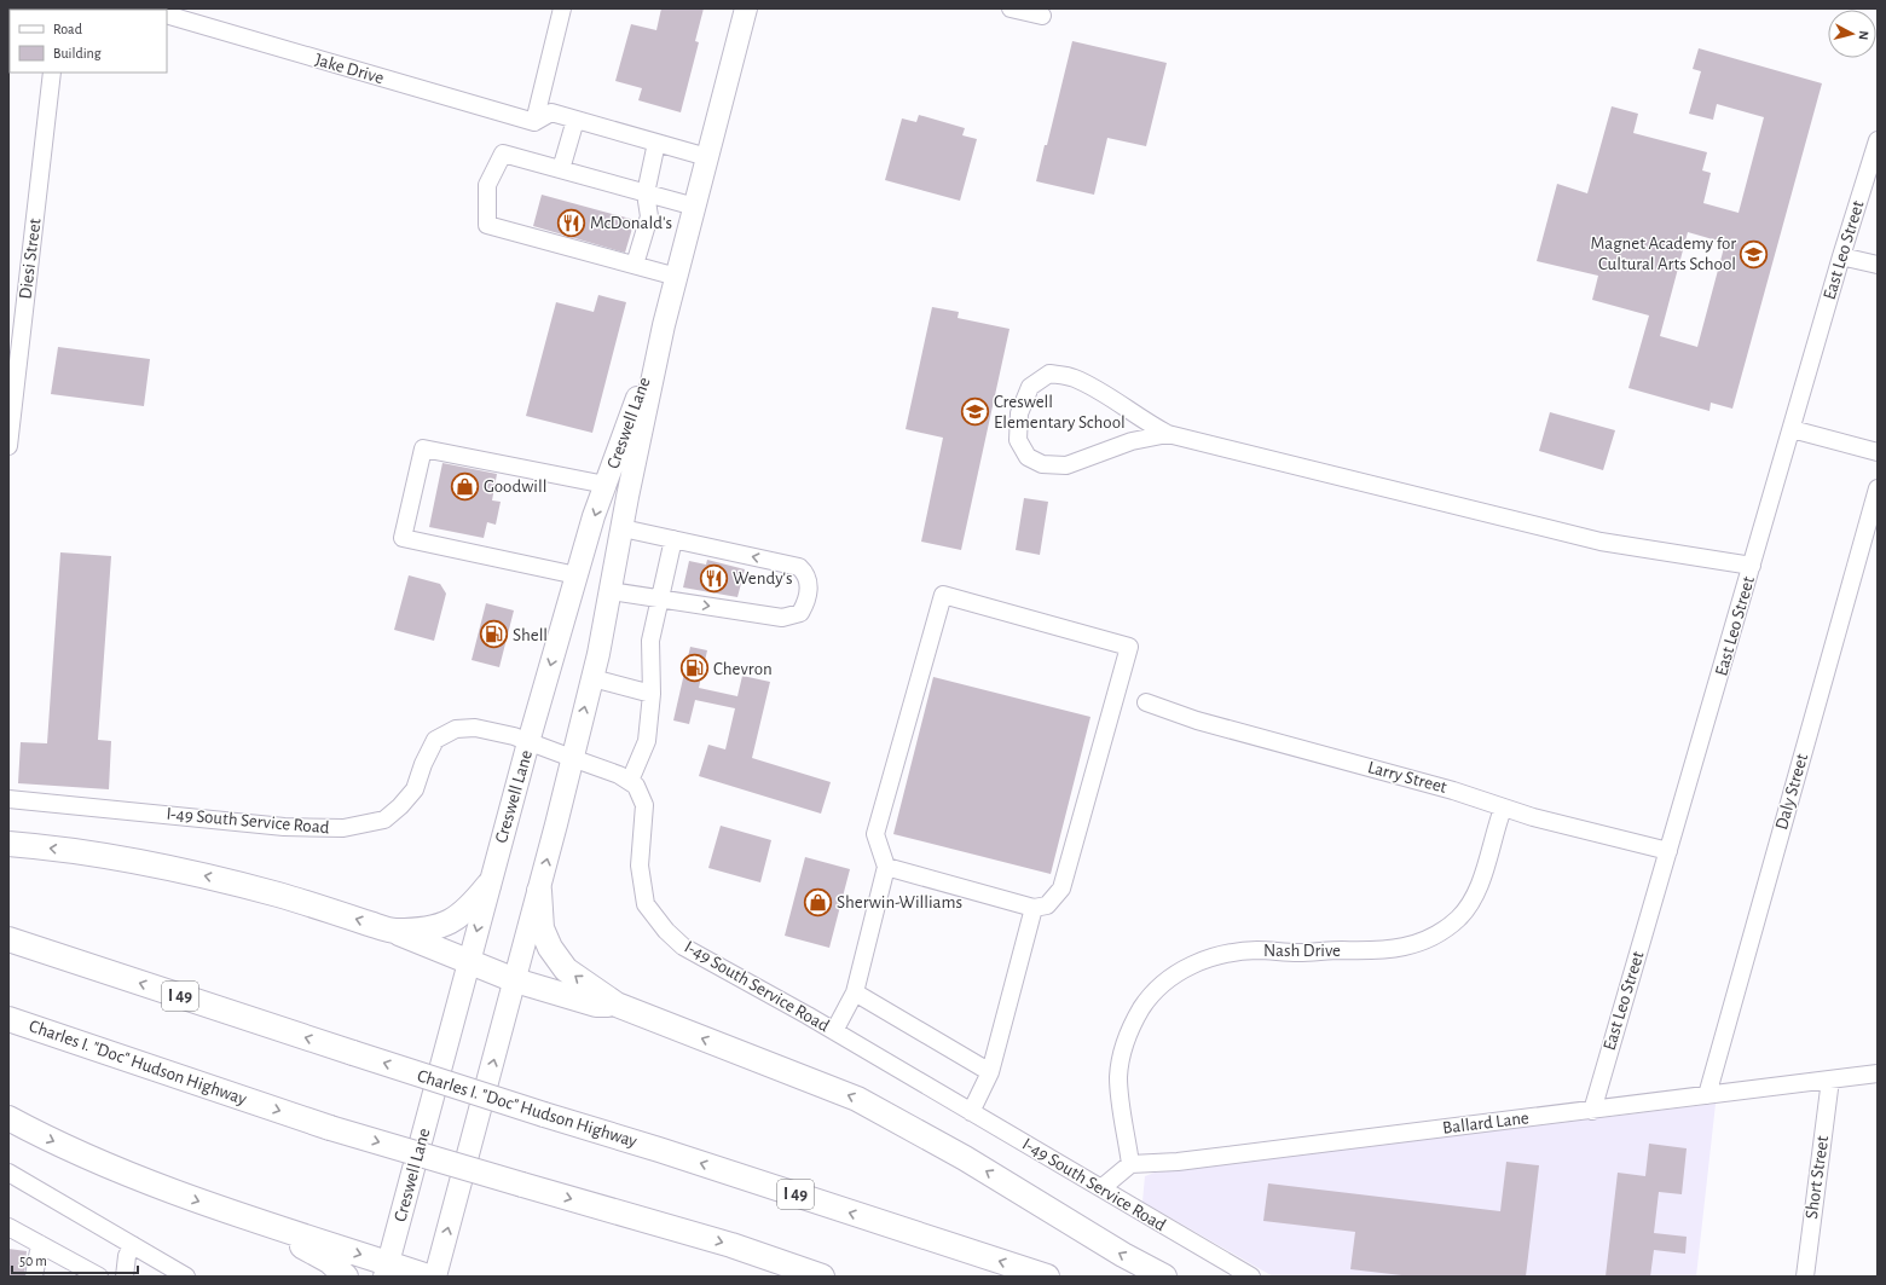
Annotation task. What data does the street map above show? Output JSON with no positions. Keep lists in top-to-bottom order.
{
  "streets": {
    "highway": ["I 49", "Charles I. \"Doc\" Hudson Highway"],
    "main road": ["Creswell Lane"],
    "street": [
      "Jake Drive",
      "East Leo Street",
      "Diesi Street",
      "Larry Street",
      "Daly Street",
      "I-49 South Service Road",
      "Nash Drive",
      "Ballard Lane",
      "Short Street"
    ]
  },
  "crossings": [
    ["East Leo Street", "Larry Street"],
    ["East Leo Street", "Ballard Lane"],
    ["Creswell Lane", "I-49 South Service Road"],
    ["Larry Street", "Nash Drive"],
    ["Daly Street", "Ballard Lane"],
    ["Nash Drive", "Ballard Lane"],
    ["Ballard Lane", "Short Street"]
  ],
  "places": {
    "restaurant": ["McDonald's", "Wendy's"],
    "school or university": ["Magnet Academy for Cultural Arts School", "Creswell Elementary School"],
    "shop": ["Goodwill", "Sherwin-Williams"],
    "fuel station": ["Shell", "Chevron"]
  },
  "legend": ["Road", "Building"],
  "scale_bar": "50 m",
  "north": "right"
}
